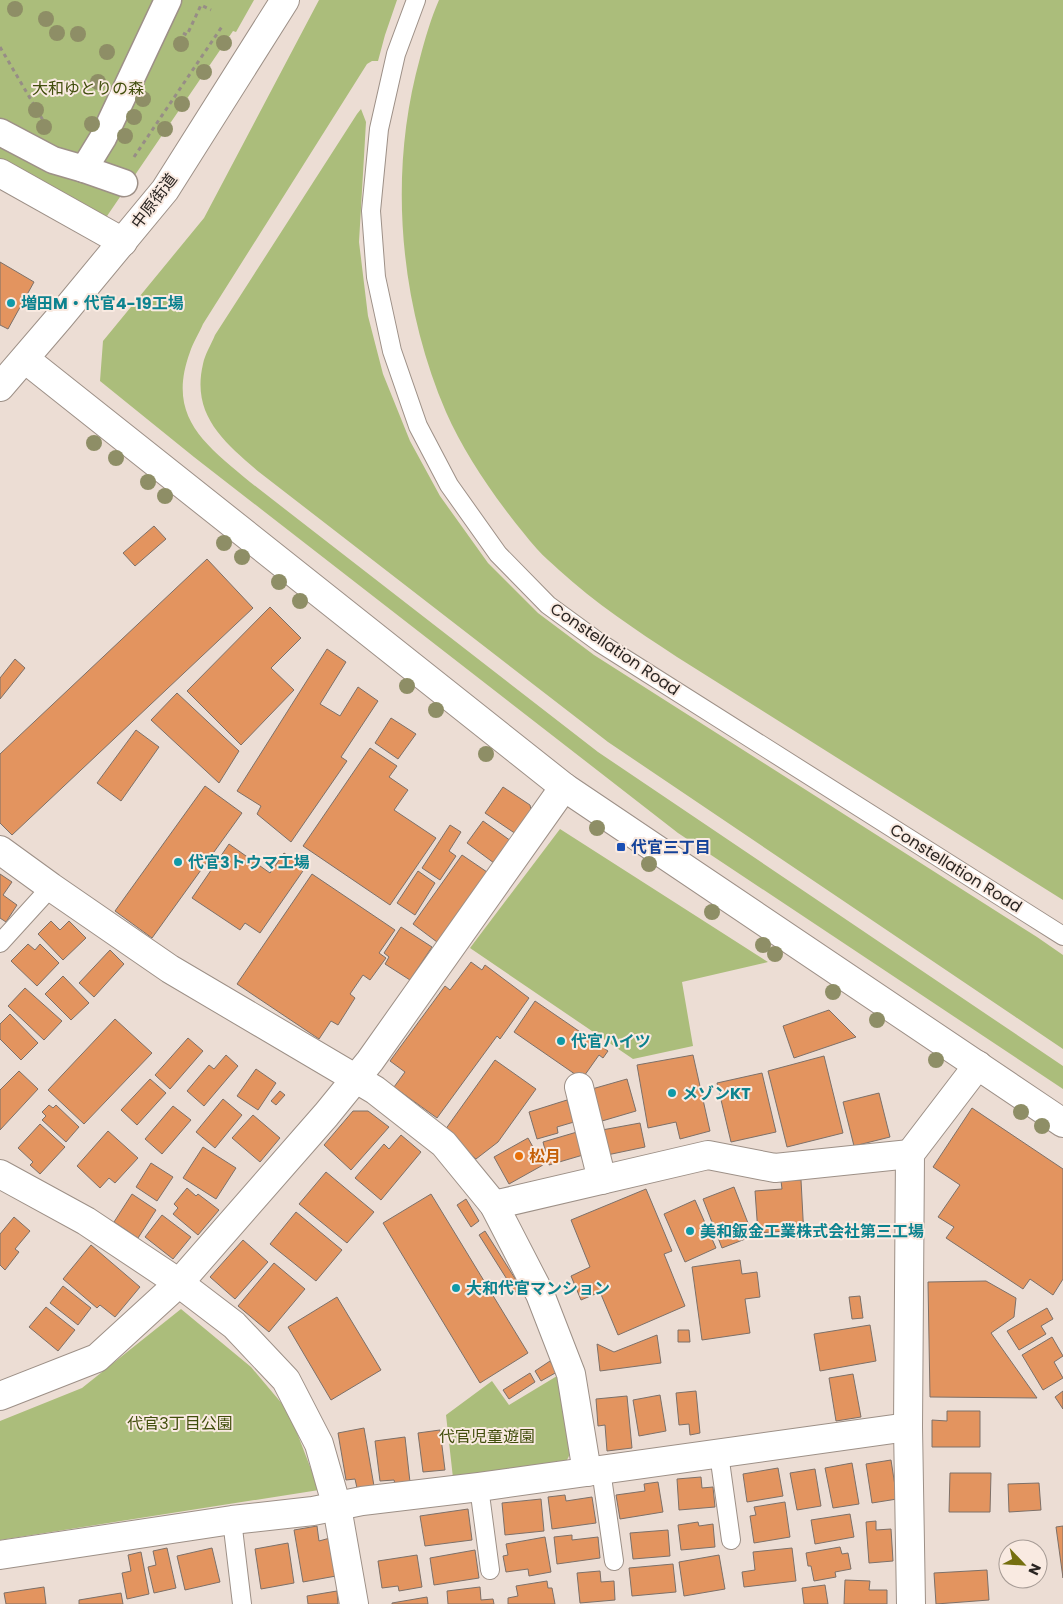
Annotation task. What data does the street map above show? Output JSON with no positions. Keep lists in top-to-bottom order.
{
  "streets": {
    "street": ["中原街道"],
    "lane": ["Constellation Road"]
  },
  "parks": ["大和ゆとりの森", "代官3丁目公園", "代官児童遊園"],
  "places": {
    "other": [
      "増田M・代官4-19工場",
      "代官3トウマ工場",
      "代官ハイツ",
      "メゾンKT",
      "松月",
      "美和鈑金工業株式会社第三工場",
      "大和代官マンション"
    ],
    "transit": ["代官三丁目"]
  },
  "north": "bottom right"
}
